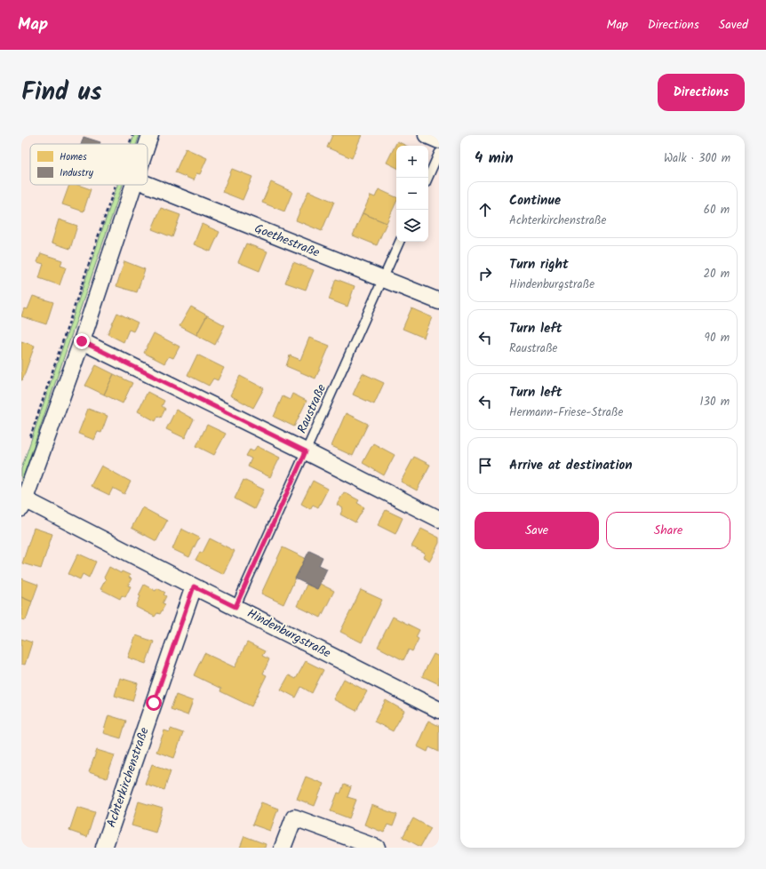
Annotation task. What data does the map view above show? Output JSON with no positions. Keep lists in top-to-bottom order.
{
  "streets": {
    "street": ["Goethestraße", "Hindenburgstraße", "Achterkirchenstraße"],
    "lane": ["Raustraße"]
  },
  "crossings": [
    ["Goethestraße", "Raustraße"],
    ["Raustraße", "Hindenburgstraße"],
    ["Hindenburgstraße", "Achterkirchenstraße"]
  ],
  "legend": ["Homes", "Industry"],
  "page": {
    "header": "Map",
    "nav": ["Map", "Directions", "Saved"],
    "title": "Find us",
    "buttons": [
      "Directions",
      ["Save", "Share"]
    ],
    "heading": ["4 min", "Walk · 300 m"],
    "map_buttons": ["+", "−"],
    "list": [
      ["Continue", "Achterkirchenstraße", "60 m"],
      ["Turn right", "Hindenburgstraße", "20 m"],
      ["Turn left", "Raustraße", "90 m"],
      ["Turn left", "Hermann-Friese-Straße", "130 m"],
      "Arrive at destination"
    ]
  }
}
